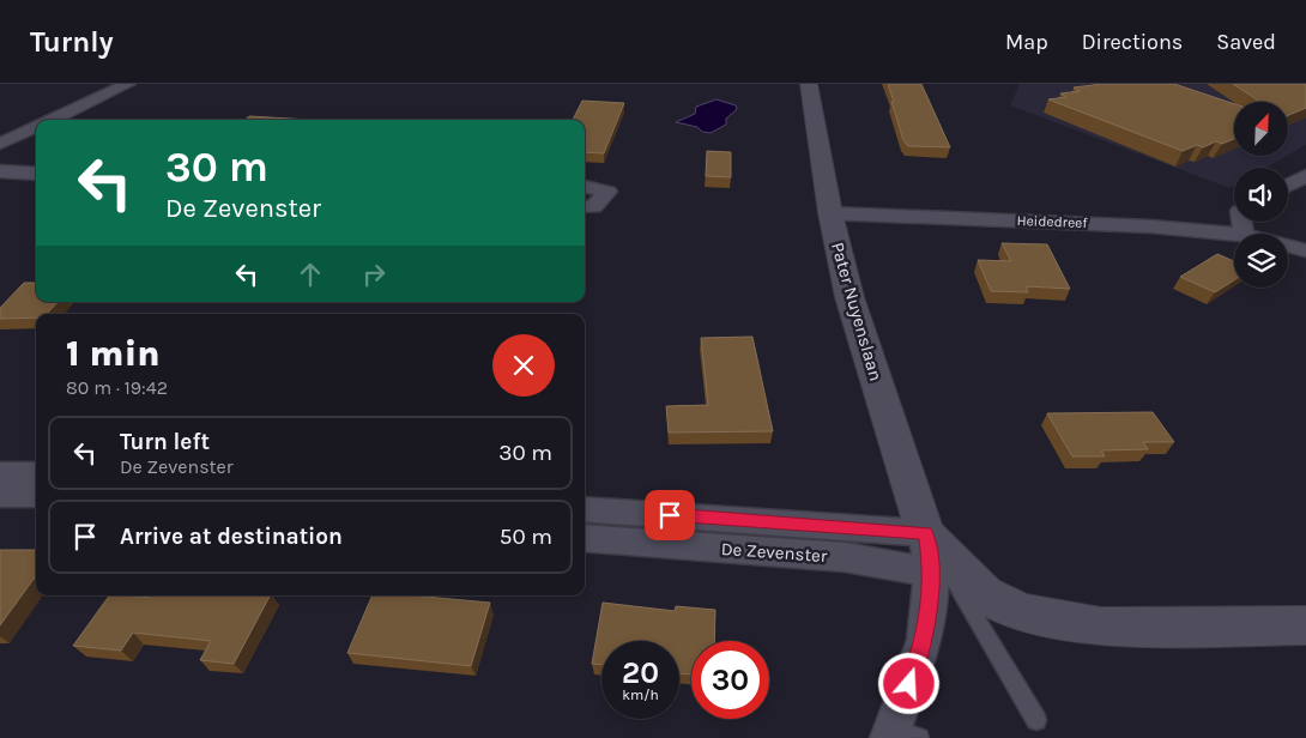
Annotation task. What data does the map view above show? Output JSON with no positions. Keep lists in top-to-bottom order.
{
  "streets": {
    "street": ["Heidedreef", "Pater Nuyenslaan", "De Zevenster"]
  },
  "crossings": [
    ["Heidedreef", "Pater Nuyenslaan"],
    ["Pater Nuyenslaan", "De Zevenster"]
  ],
  "north": "top right",
  "page": {
    "header": "Turnly",
    "nav": ["Map", "Directions", "Saved"],
    "turn": ["30 m", "De Zevenster"],
    "heading": ["1 min", "80 m · 19:42"],
    "list": [
      {
        "name": "Turn left",
        "note": "De Zevenster",
        "value": "30 m"
      },
      {
        "name": "Arrive at destination",
        "value": "50 m"
      }
    ],
    "speed": "20 km/h",
    "limit": "30"
  }
}
